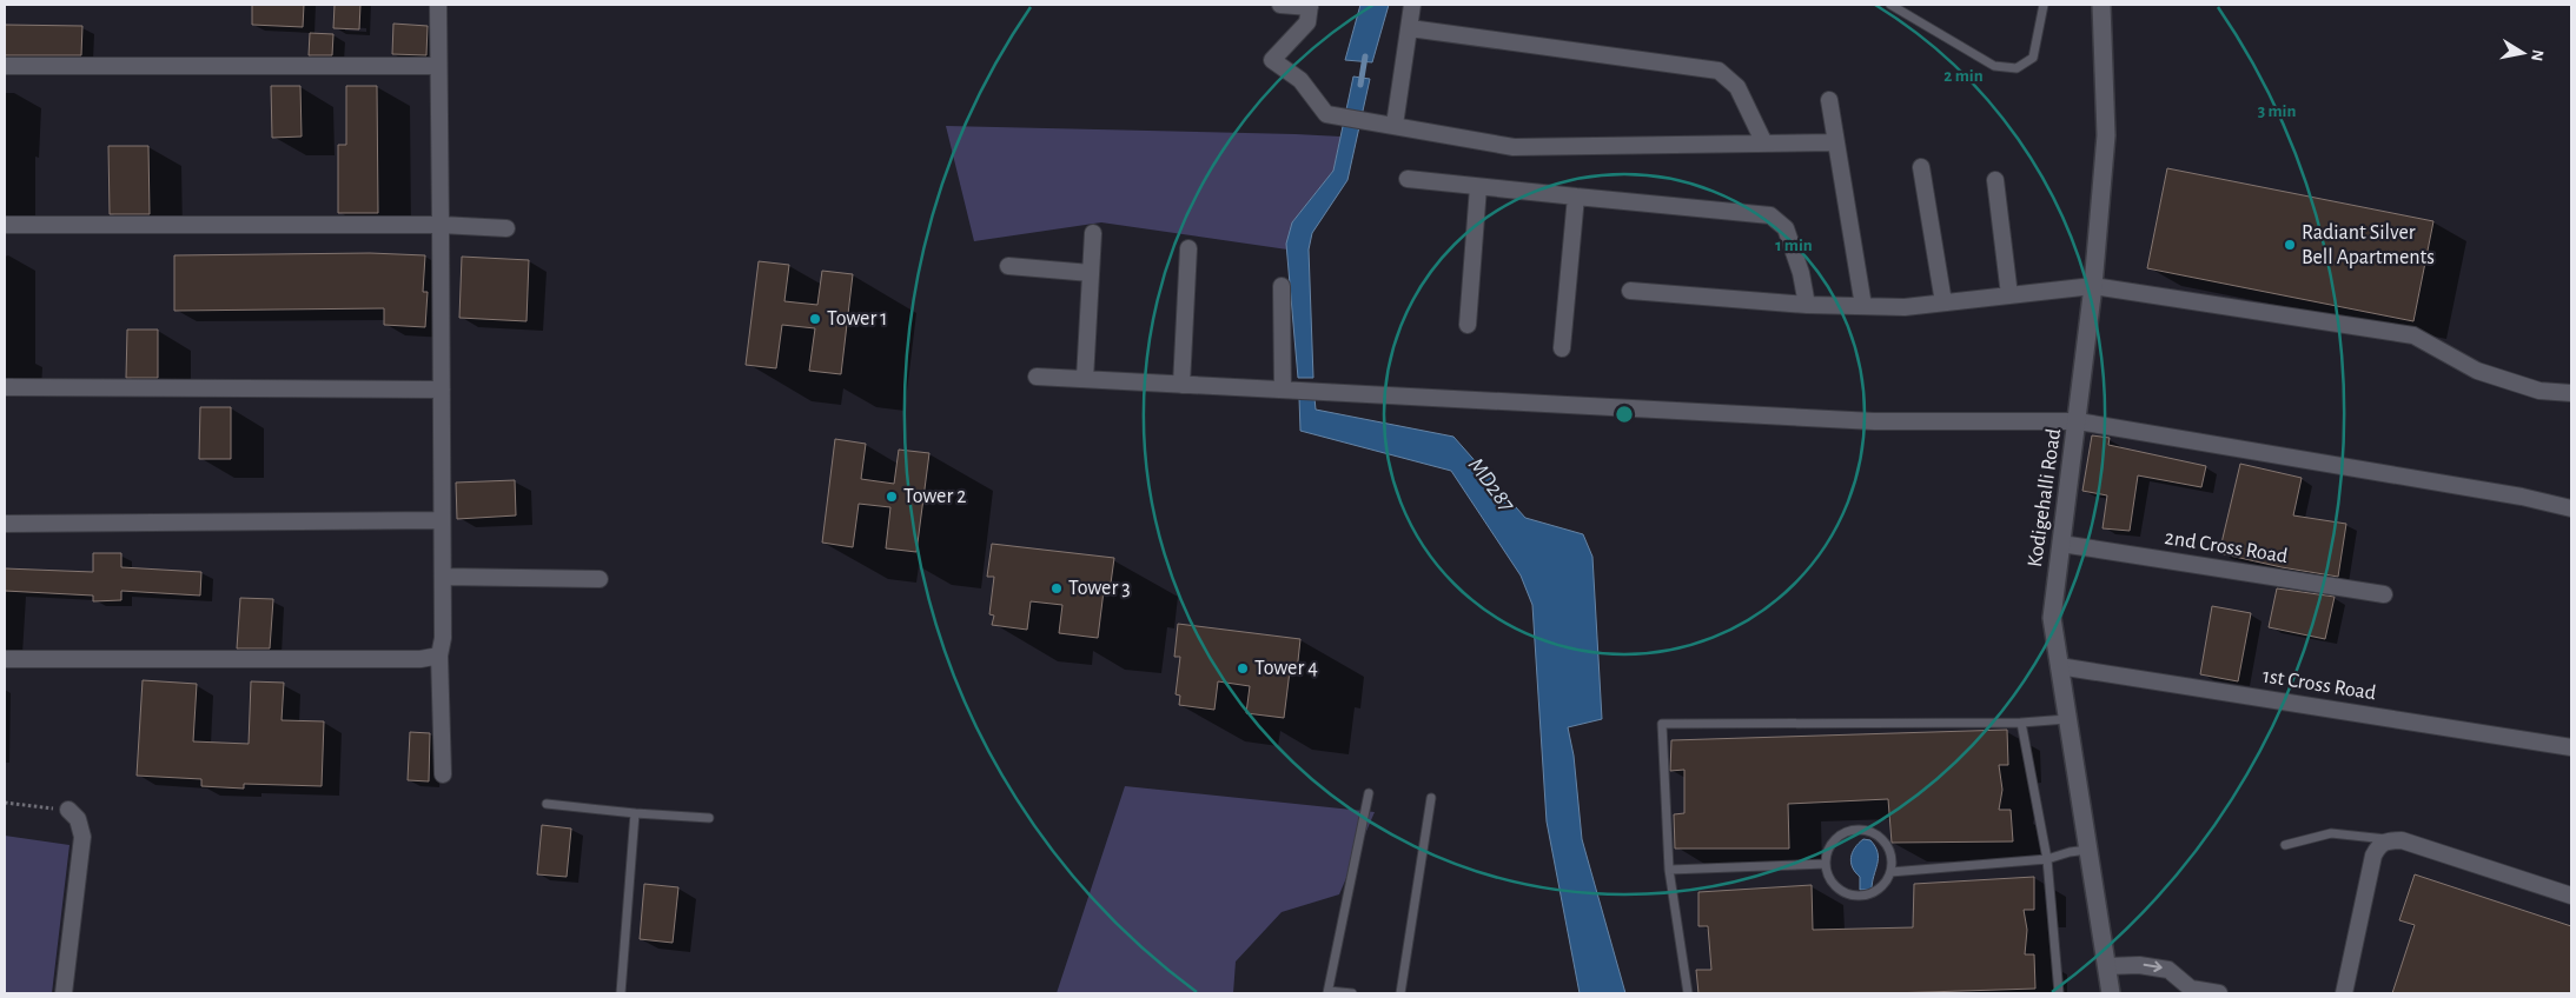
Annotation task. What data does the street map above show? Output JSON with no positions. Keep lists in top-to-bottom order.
{
  "streets": {
    "street": ["Kodigehalli Road", "2nd Cross Road", "1st Cross Road"]
  },
  "crossings": [
    ["Kodigehalli Road", "2nd Cross Road"],
    ["Kodigehalli Road", "1st Cross Road"]
  ],
  "water": ["MD287"],
  "places": [
    "Radiant Silver Bell Apartments",
    "Tower 1",
    "Tower 2",
    "Tower 3",
    "Tower 4"
  ],
  "north": "right",
  "rings": ["2 min", "3 min", "1 min"]
}
